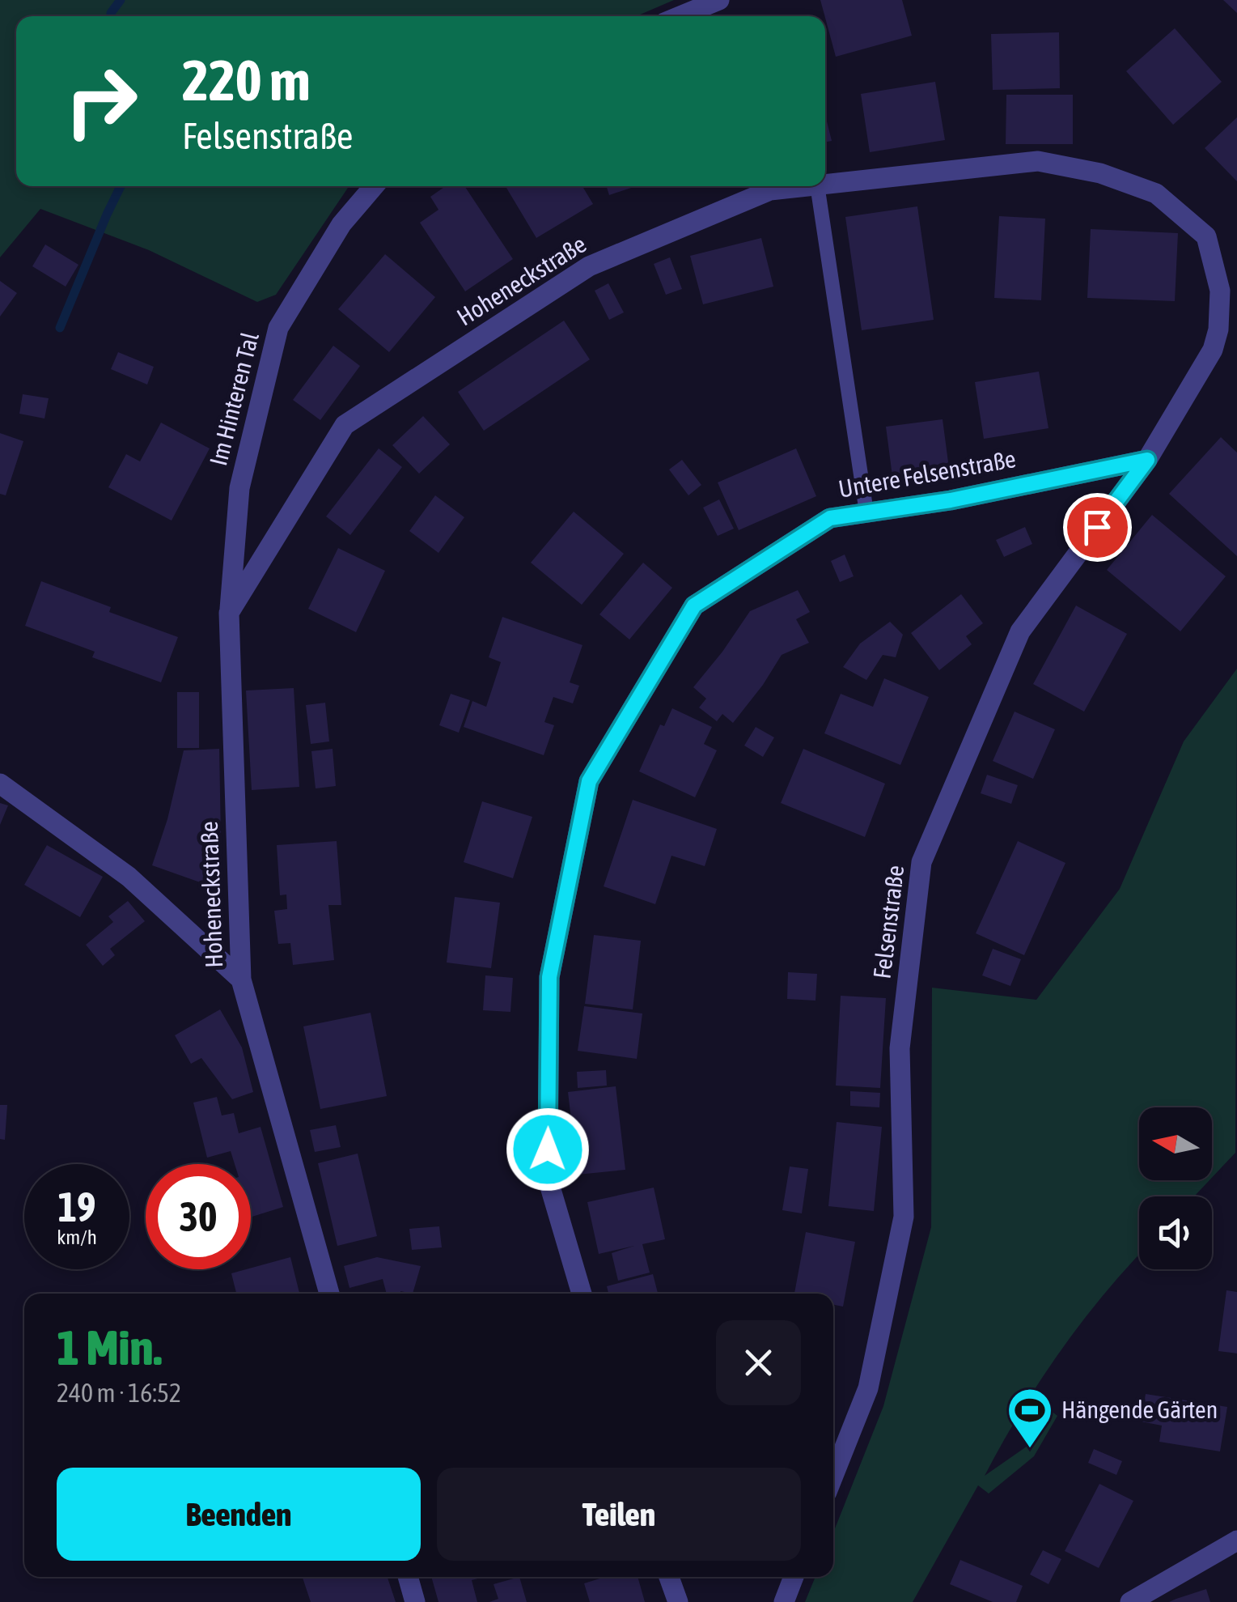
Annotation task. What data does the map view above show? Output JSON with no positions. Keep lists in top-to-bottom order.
{
  "streets": {
    "street": [
      "Hoheneckstraße",
      "Im Hinteren Tal",
      "Untere Felsenstraße",
      "Felsenstraße"
    ]
  },
  "crossings": [
    ["Hoheneckstraße", "Im Hinteren Tal"],
    ["Hoheneckstraße", "Felsenstraße"],
    ["Untere Felsenstraße", "Felsenstraße"]
  ],
  "places": {
    "sports": ["Hängende Gärten"]
  },
  "north": "left",
  "page": {
    "turn": ["220 m", "Felsenstraße"],
    "speed": "19 km/h",
    "limit": "30",
    "heading": ["1 Min.", "240 m · 16:52"],
    "buttons": ["Beenden", "Teilen"]
  }
}
